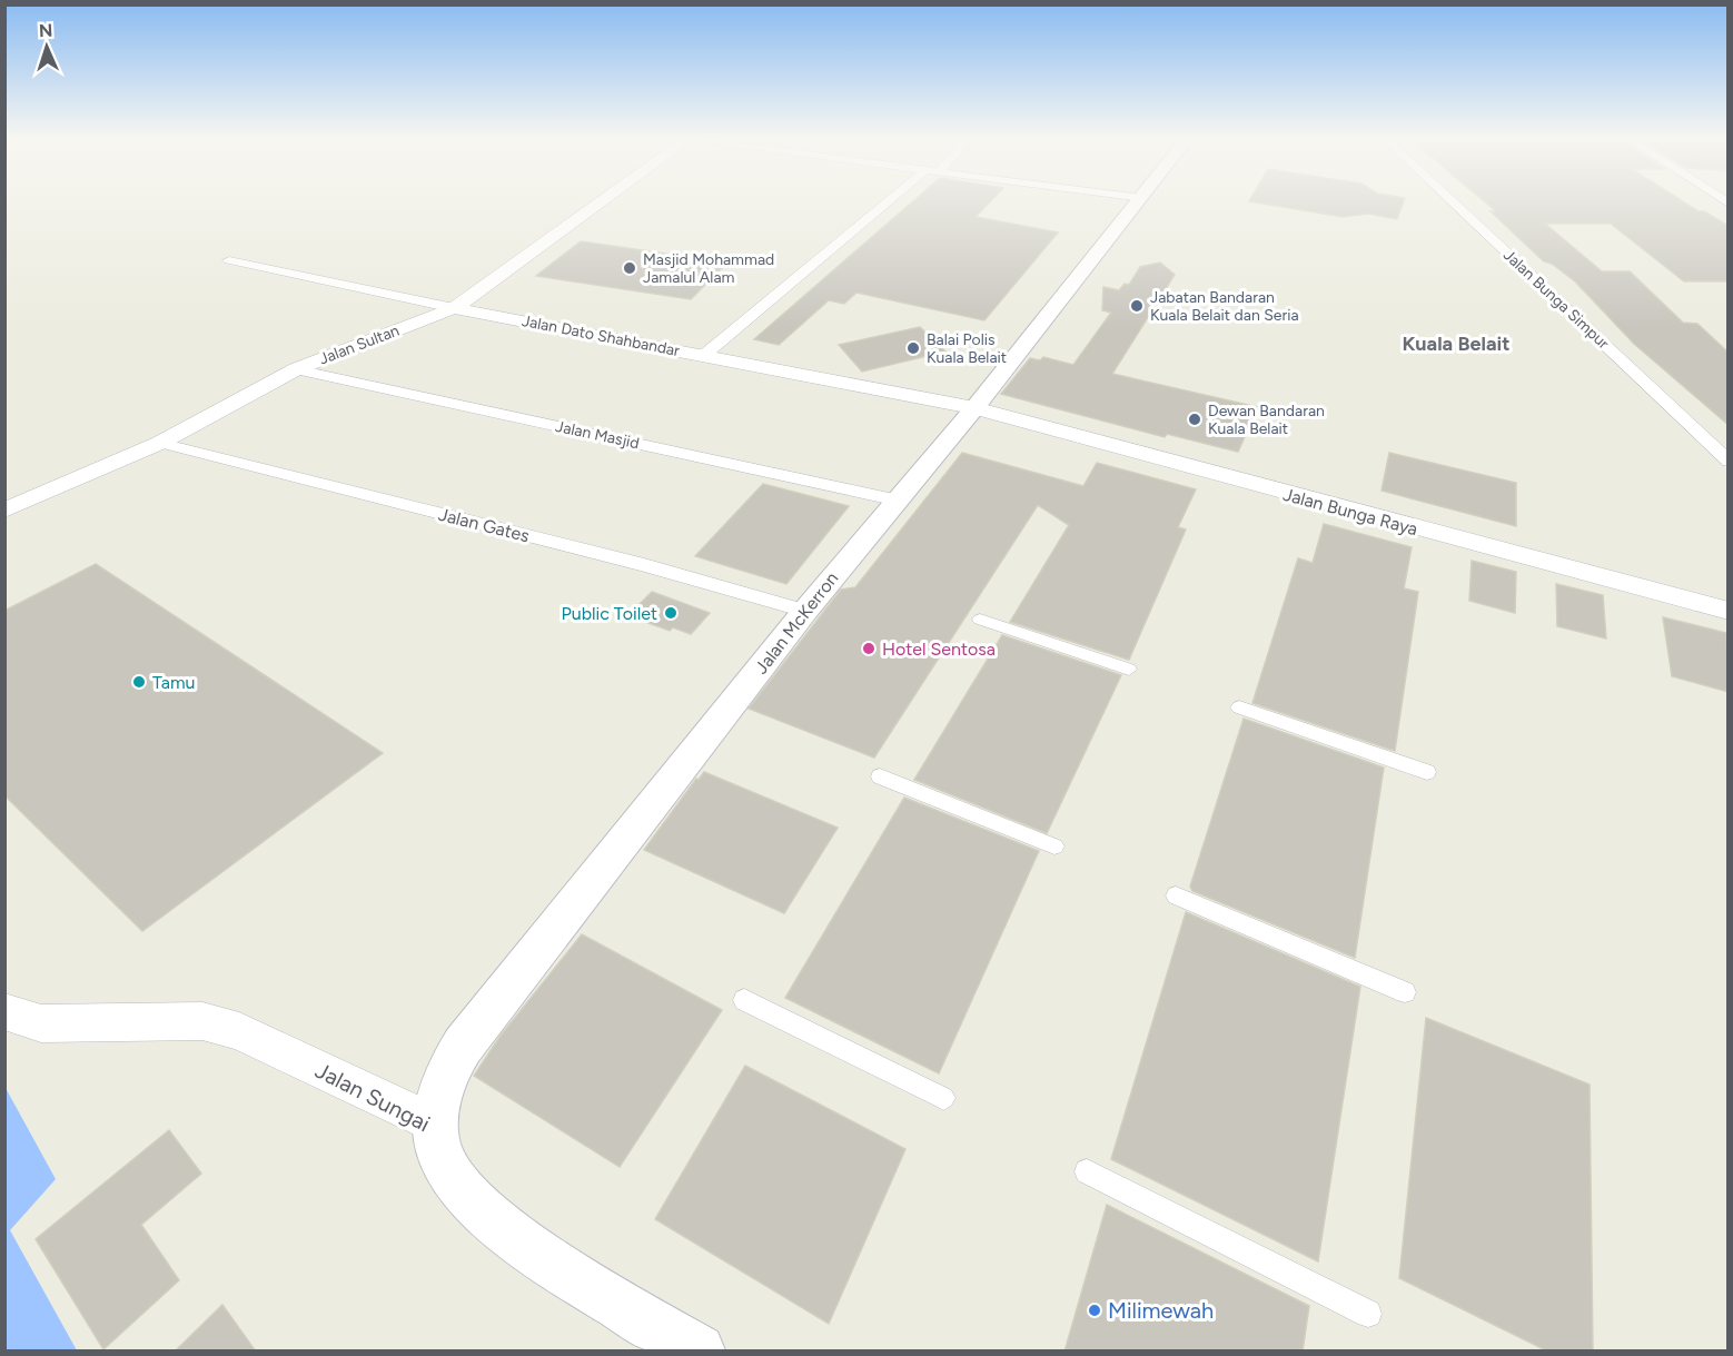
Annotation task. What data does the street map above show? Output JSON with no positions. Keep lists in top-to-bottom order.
{
  "streets": {
    "main road": ["Jalan McKerron", "Jalan Sungai"],
    "street": [
      "Jalan Bunga Simpur",
      "Jalan Dato Shahbandar",
      "Jalan Sultan",
      "Jalan Masjid",
      "Jalan Bunga Raya",
      "Jalan Gates"
    ]
  },
  "crossings": [
    ["Jalan Dato Shahbandar", "Jalan Sultan"],
    ["Jalan Dato Shahbandar", "Jalan Bunga Raya"],
    ["Jalan Dato Shahbandar", "Jalan McKerron"],
    ["Jalan Sultan", "Jalan Masjid"],
    ["Jalan Sultan", "Jalan Gates"],
    ["Jalan Masjid", "Jalan McKerron"],
    ["Jalan Bunga Raya", "Jalan McKerron"],
    ["Jalan Gates", "Jalan McKerron"],
    ["Jalan McKerron", "Jalan Sungai"]
  ],
  "districts": ["Kuala Belait"],
  "places": [
    "Masjid Mohammad Jamalul Alam",
    "Jabatan Bandaran Kuala Belait dan Seria",
    "Balai Polis Kuala Belait",
    "Dewan Bandaran Kuala Belait",
    "Public Toilet",
    "Hotel Sentosa",
    "Tamu",
    "Milimewah"
  ],
  "north": "top"
}
